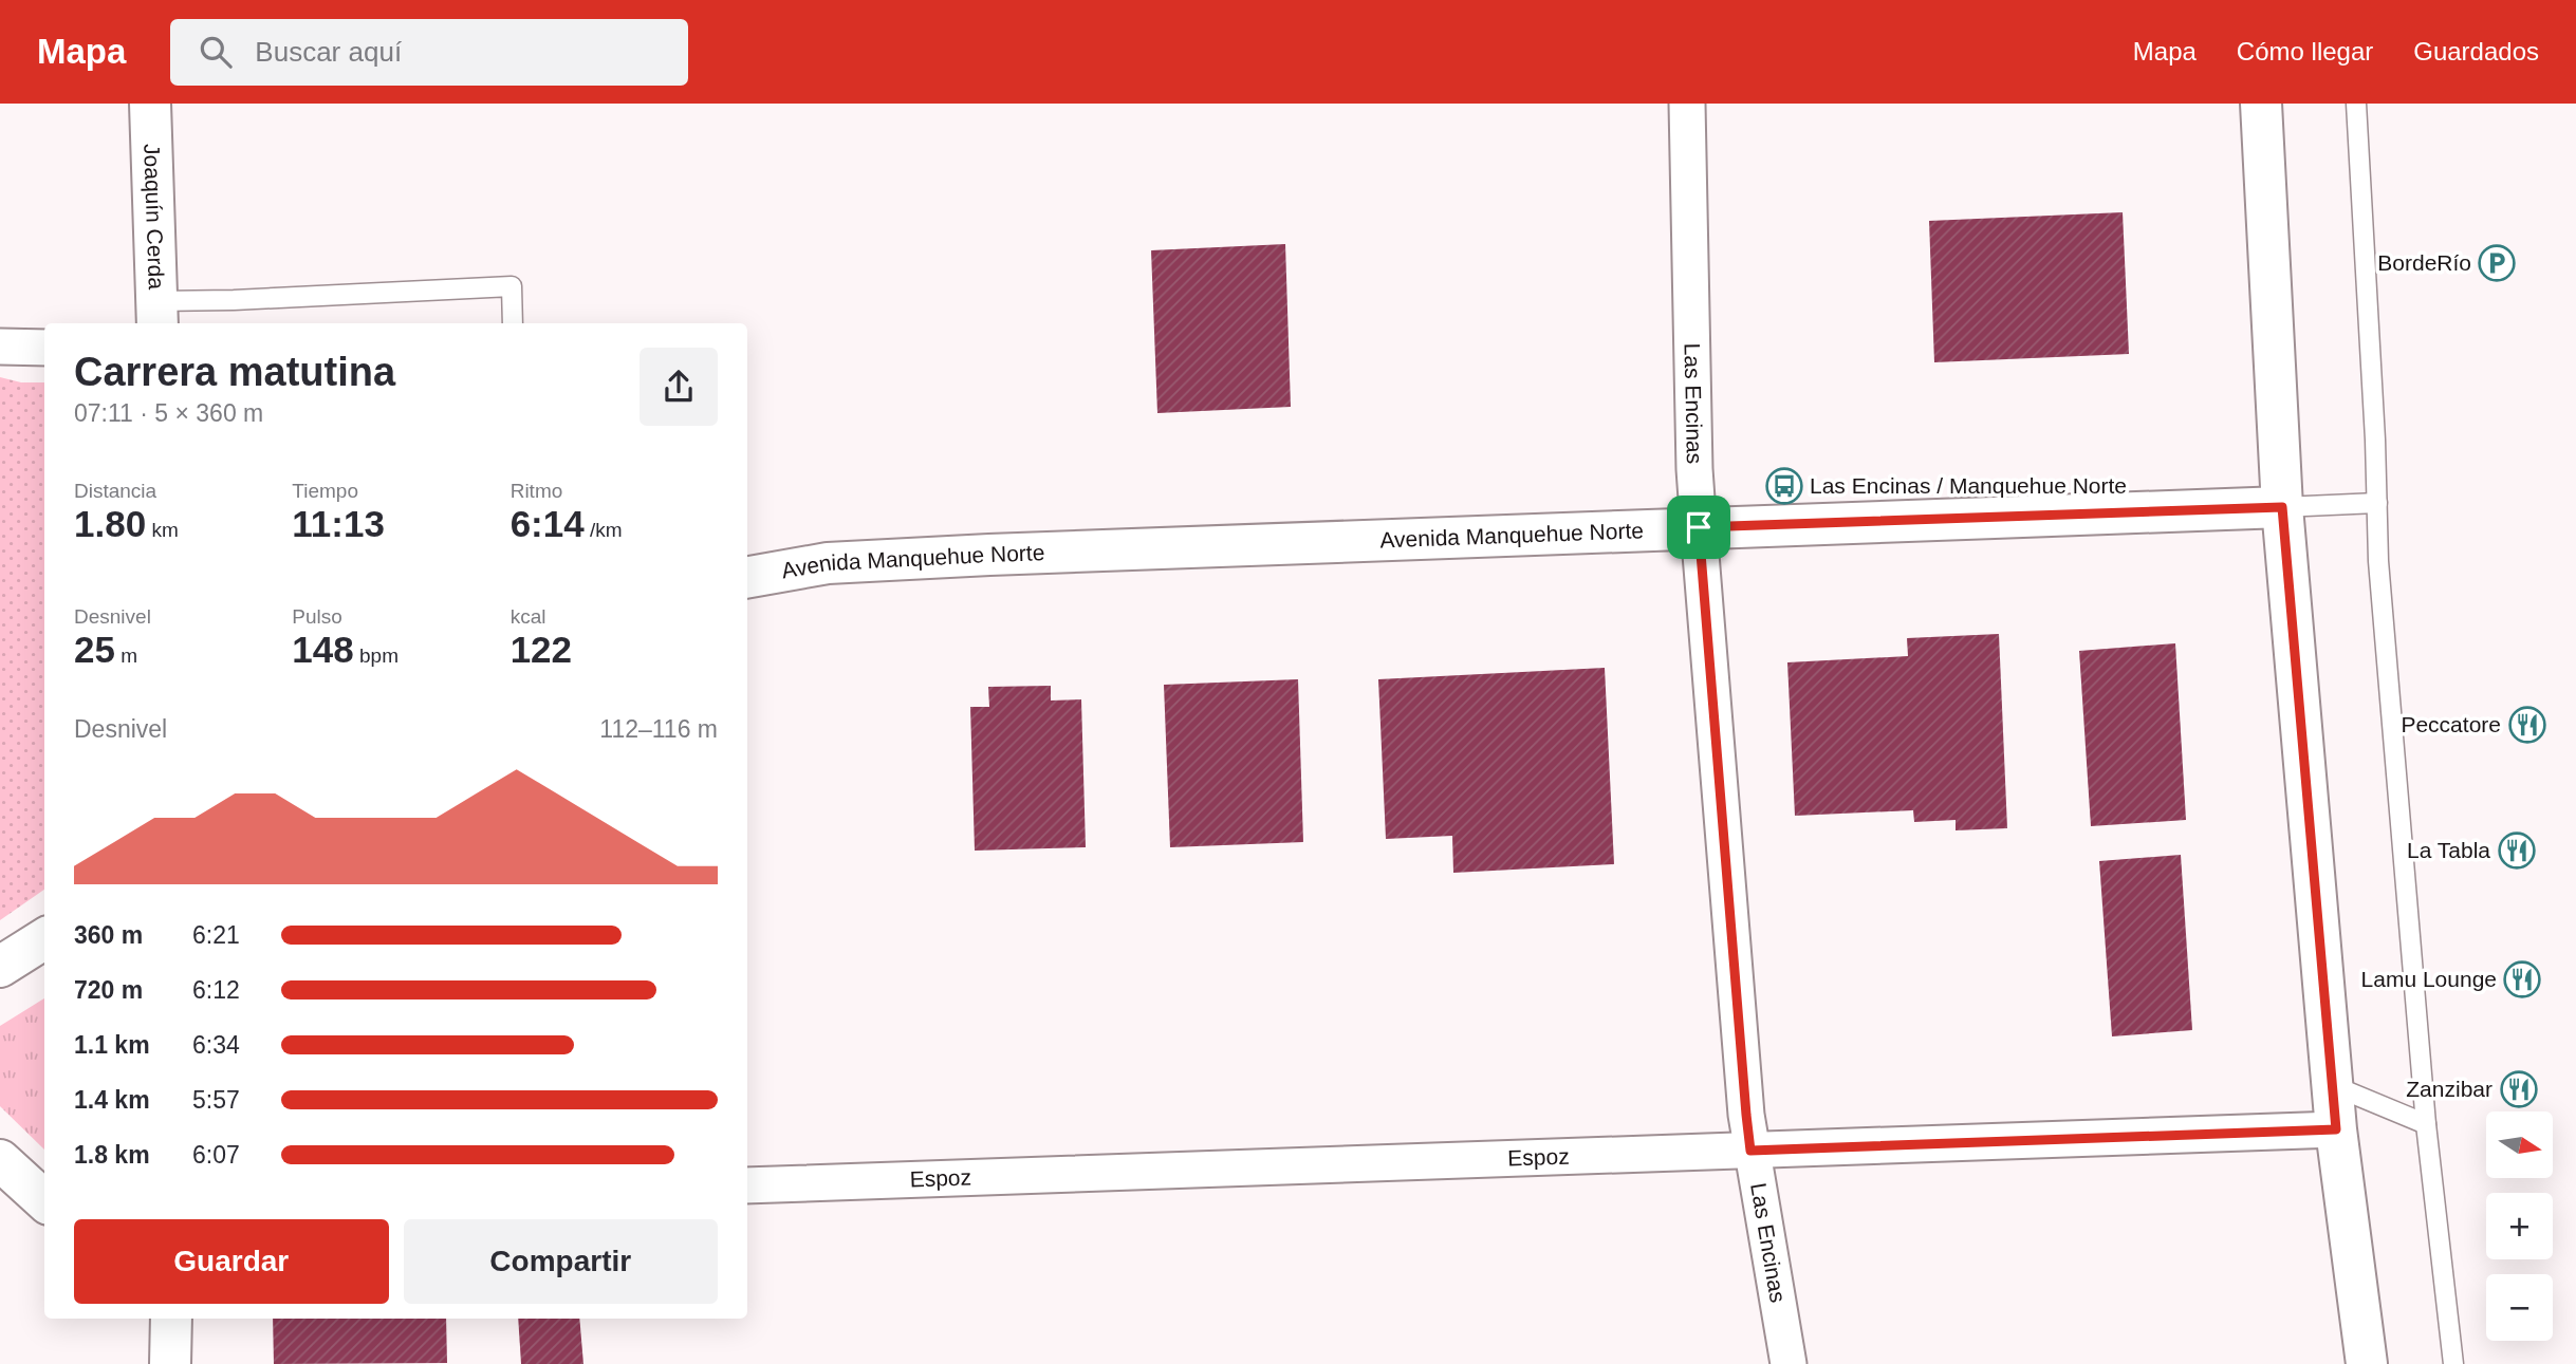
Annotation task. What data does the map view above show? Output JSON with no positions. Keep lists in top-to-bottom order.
{
  "streets": {
    "street": [
      "Joaquín Cerda",
      "Las Encinas",
      "Avenida Manquehue Norte",
      "Espoz"
    ]
  },
  "crossings": [
    ["Las Encinas", "Avenida Manquehue Norte"],
    ["Las Encinas", "Espoz"]
  ],
  "places": {
    "parking": ["BordeRío"],
    "bus stop": ["Las Encinas / Manquehue Norte"],
    "restaurant": [
      "Peccatore",
      "La Tabla",
      "Lamu Lounge",
      "Zanzibar"
    ]
  },
  "north": "right",
  "page": {
    "header": "Mapa",
    "search": "Buscar aquí",
    "nav": ["Mapa", "Cómo llegar", "Guardados"],
    "heading": ["Carrera matutina", "07:11 · 5 × 360 m"],
    "stats": [
      ["Distancia", "1.80 km"],
      ["Tiempo", "11:13"],
      ["Ritmo", "6:14 /km"],
      ["Desnivel", "25 m"],
      ["Pulso", "148 bpm"],
      ["kcal", "122"]
    ],
    "chart": ["Desnivel", "112–116 m"],
    "list": [
      {
        "name": "360 m",
        "note": "6:21"
      },
      {
        "name": "720 m",
        "note": "6:12"
      },
      {
        "name": "1.1 km",
        "note": "6:34"
      },
      {
        "name": "1.4 km",
        "note": "5:57"
      },
      {
        "name": "1.8 km",
        "note": "6:07"
      }
    ],
    "map_buttons": ["+", "−"],
    "buttons": ["Guardar", "Compartir"]
  }
}
